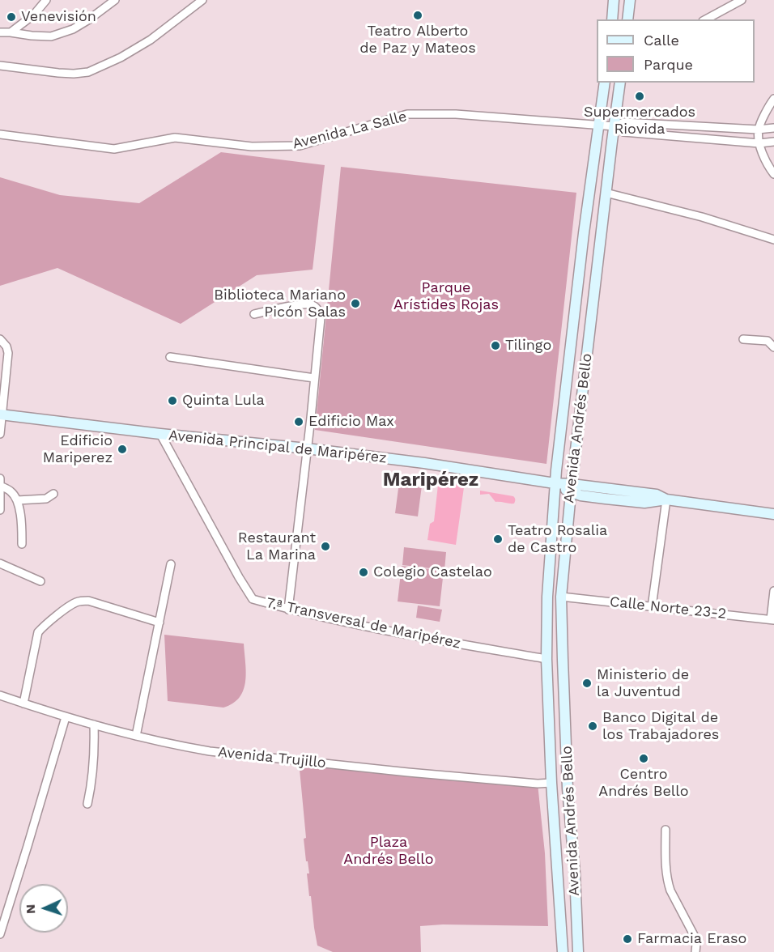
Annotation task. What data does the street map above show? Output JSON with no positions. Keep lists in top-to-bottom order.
{
  "streets": {
    "street": [
      "Avenida La Salle",
      "Avenida Andrés Bello",
      "Avenida Principal de Maripérez",
      "Calle Norte 23-2",
      "7.ª Transversal de Maripérez",
      "Avenida Trujillo"
    ]
  },
  "crossings": [
    ["Avenida La Salle", "Avenida Andrés Bello"],
    ["Avenida Andrés Bello", "Avenida Principal de Maripérez"],
    ["Avenida Andrés Bello", "Calle Norte 23-2"],
    ["Avenida Andrés Bello", "7.ª Transversal de Maripérez"],
    ["Avenida Andrés Bello", "Avenida Trujillo"],
    ["Avenida Principal de Maripérez", "7.ª Transversal de Maripérez"]
  ],
  "districts": ["Maripérez"],
  "parks": ["Parque Arístides Rojas", "Plaza Andrés Bello"],
  "places": [
    "Teatro Alberto de Paz y Mateos",
    "Venevisión",
    "Supermercados Riovida",
    "Biblioteca Mariano Picón Salas",
    "Tilingo",
    "Quinta Lula",
    "Edificio Max",
    "Edificio Mariperez",
    "Teatro Rosalia de Castro",
    "Restaurant La Marina",
    "Colegio Castelao",
    "Ministerio de la Juventud",
    "Banco Digital de los Trabajadores",
    "Centro Andrés Bello",
    "Farmacia Eraso"
  ],
  "legend": ["Calle", "Parque"],
  "north": "left"
}
